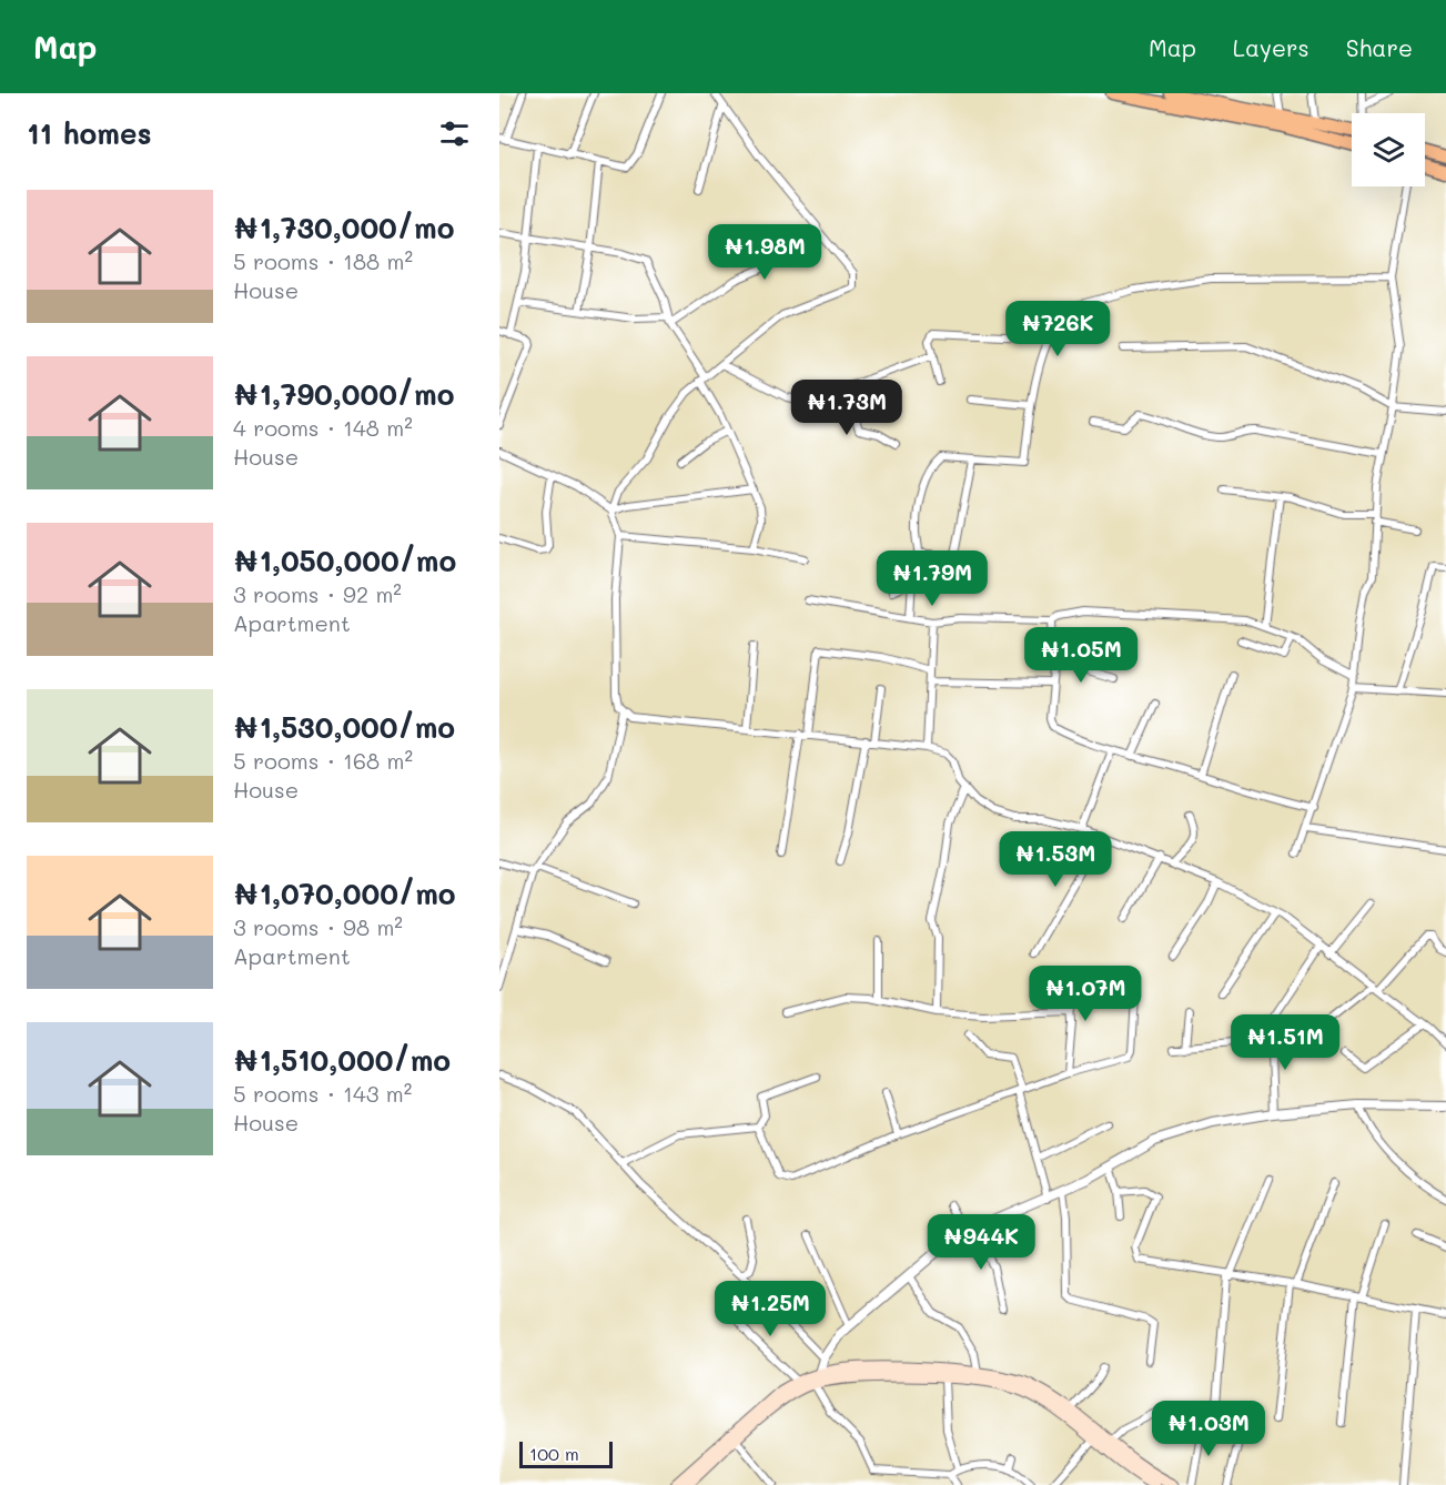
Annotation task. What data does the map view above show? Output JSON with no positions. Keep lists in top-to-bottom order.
{
  "scale_bar": "100 m",
  "page": {
    "header": "Map",
    "nav": ["Map", "Layers", "Share"],
    "heading": "11 homes",
    "list": [
      {
        "name": "₦1,730,000/mo",
        "note": "5 rooms · 188 m² · House"
      },
      {
        "name": "₦1,790,000/mo",
        "note": "4 rooms · 148 m² · House"
      },
      {
        "name": "₦1,050,000/mo",
        "note": "3 rooms · 92 m² · Apartment"
      },
      {
        "name": "₦1,530,000/mo",
        "note": "5 rooms · 168 m² · House"
      },
      {
        "name": "₦1,070,000/mo",
        "note": "3 rooms · 98 m² · Apartment"
      },
      {
        "name": "₦1,510,000/mo",
        "note": "5 rooms · 143 m² · House"
      }
    ],
    "price": [
      "₦1.98M",
      "₦726K",
      "₦1.73M",
      "₦1.79M",
      "₦1.05M",
      "₦1.53M",
      "₦1.07M",
      "₦1.51M",
      "₦944K",
      "₦1.25M",
      "₦1.03M"
    ],
    "scale": "100 m"
  }
}
